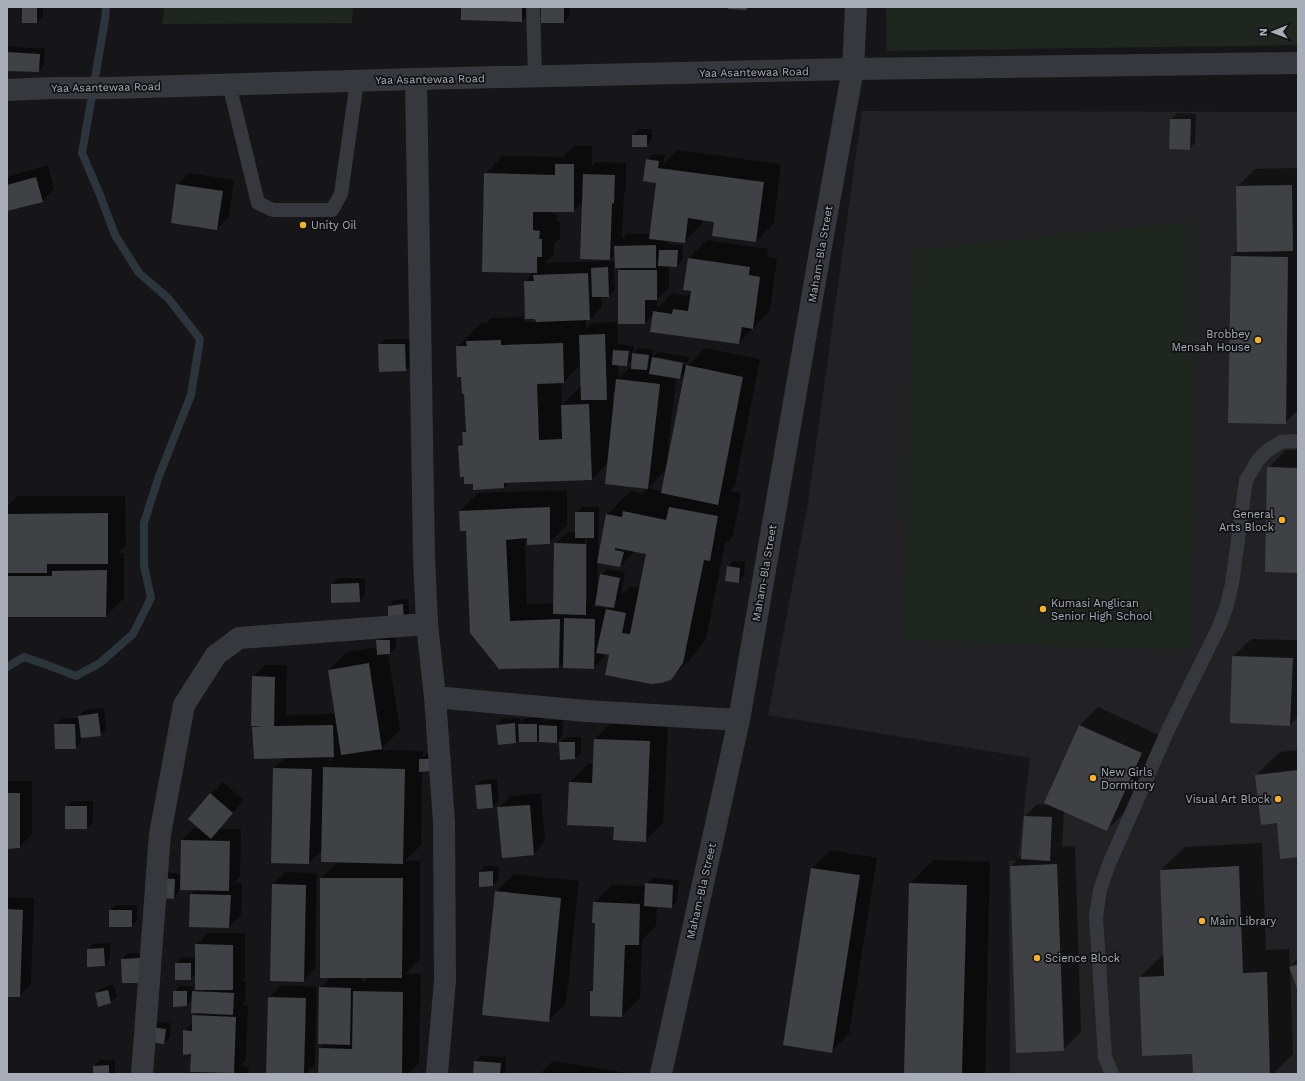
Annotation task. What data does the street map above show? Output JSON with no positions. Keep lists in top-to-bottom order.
{
  "streets": {
    "street": ["Yaa Asantewaa Road", "Maham-Bla Street"]
  },
  "crossings": [
    ["Yaa Asantewaa Road", "Maham-Bla Street"]
  ],
  "places": [
    "Unity Oil",
    "Brobbey Mensah House",
    "General Arts Block",
    "Kumasi Anglican Senior High School",
    "New Girls Dormitory",
    "Visual Art Block",
    "Main Library",
    "Science Block"
  ],
  "north": "left"
}
